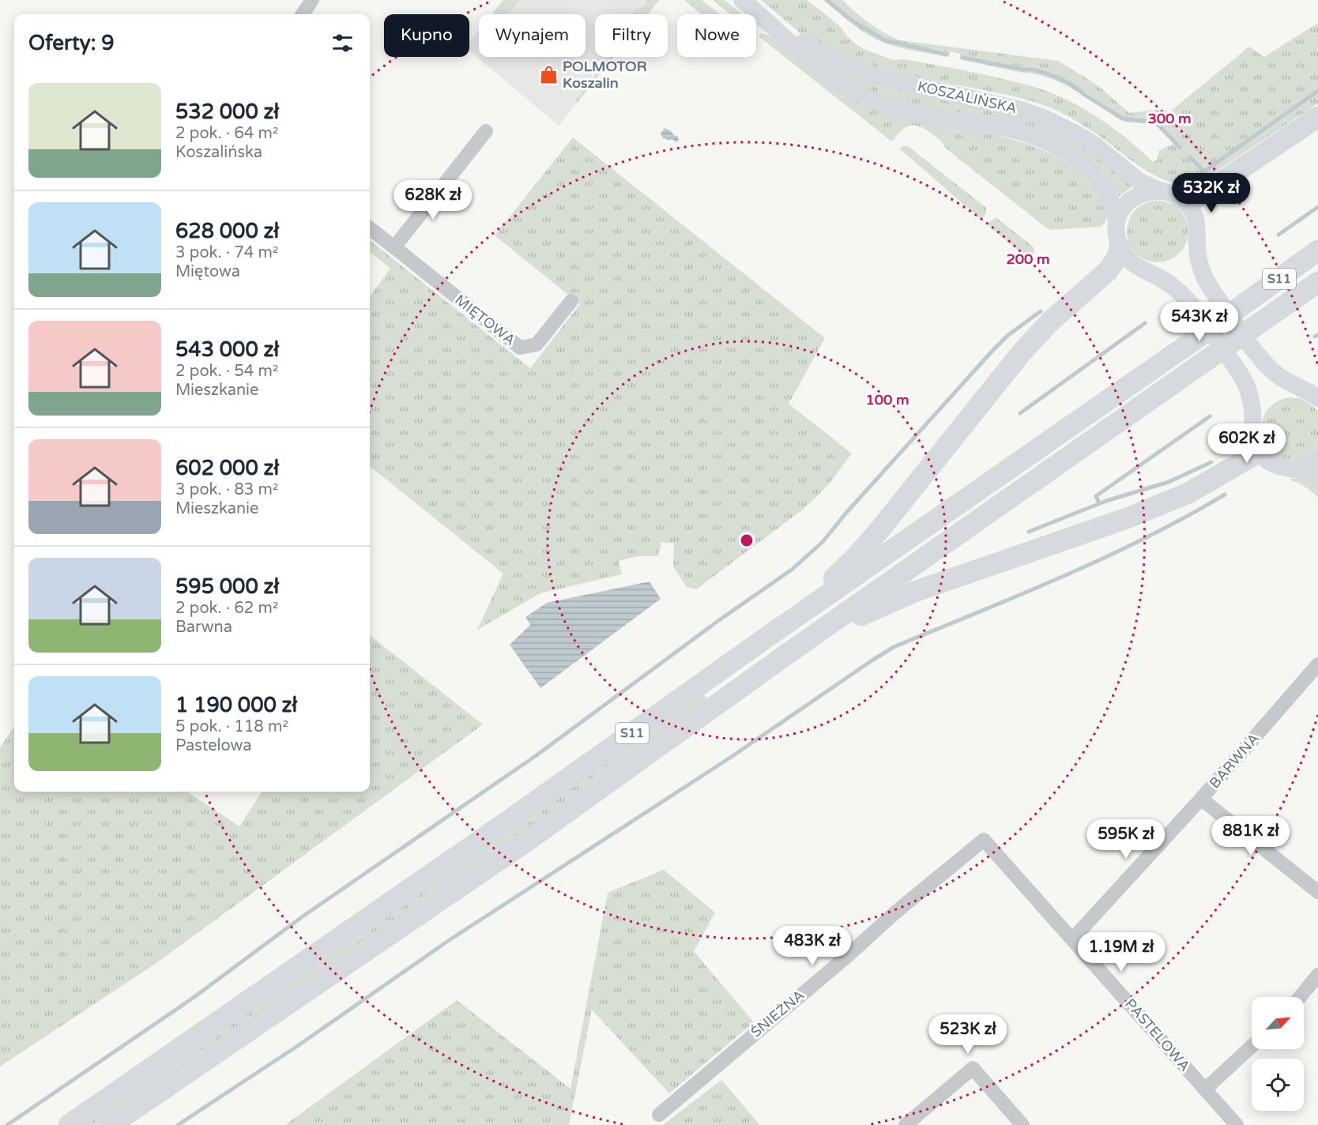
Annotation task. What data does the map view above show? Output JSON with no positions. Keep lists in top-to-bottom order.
{
  "streets": {
    "highway": ["S11"],
    "main road": ["KOSZALIŃSKA"],
    "street": [
      "MIĘTOWA",
      "BARWNA",
      "ŚNIEŻNA",
      "PASTELOWA"
    ]
  },
  "crossings": [
    ["BARWNA", "PASTELOWA"],
    ["ŚNIEŻNA", "PASTELOWA"]
  ],
  "places": {
    "shop": ["POLMOTOR Koszalin"]
  },
  "north": "top right",
  "page": {
    "chip": [
      "Kupno",
      "Wynajem",
      "Filtry",
      "Nowe"
    ],
    "heading": "Oferty: 9",
    "list": [
      {
        "name": "532 000 zł",
        "note": "2 pok. · 64 m² · Koszalińska"
      },
      {
        "name": "628 000 zł",
        "note": "3 pok. · 74 m² · Miętowa"
      },
      {
        "name": "543 000 zł",
        "note": "2 pok. · 54 m² · Mieszkanie"
      },
      {
        "name": "602 000 zł",
        "note": "3 pok. · 83 m² · Mieszkanie"
      },
      {
        "name": "595 000 zł",
        "note": "2 pok. · 62 m² · Barwna"
      },
      {
        "name": "1 190 000 zł",
        "note": "5 pok. · 118 m² · Pastelowa"
      }
    ],
    "price": [
      "532K zł",
      "628K zł",
      "543K zł",
      "602K zł",
      "881K zł",
      "595K zł",
      "483K zł",
      "1.19M zł",
      "523K zł"
    ]
  },
  "rings": ["300 m", "200 m", "100 m"]
}
